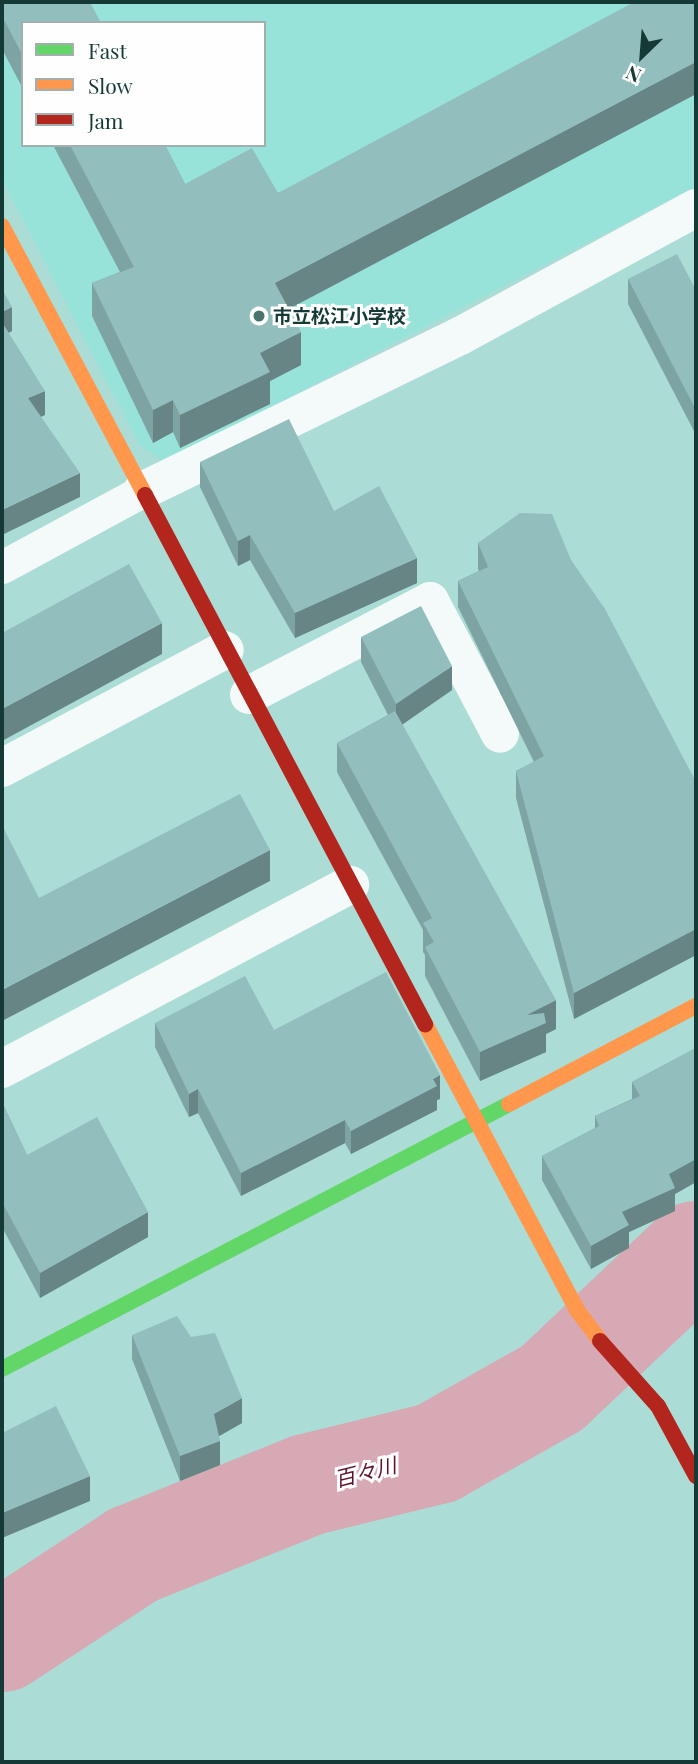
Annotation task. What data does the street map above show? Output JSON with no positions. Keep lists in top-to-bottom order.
{
  "water": ["百々川"],
  "places": ["市立松江小学校"],
  "legend": ["Fast", "Slow", "Jam"],
  "north": "bottom left"
}
